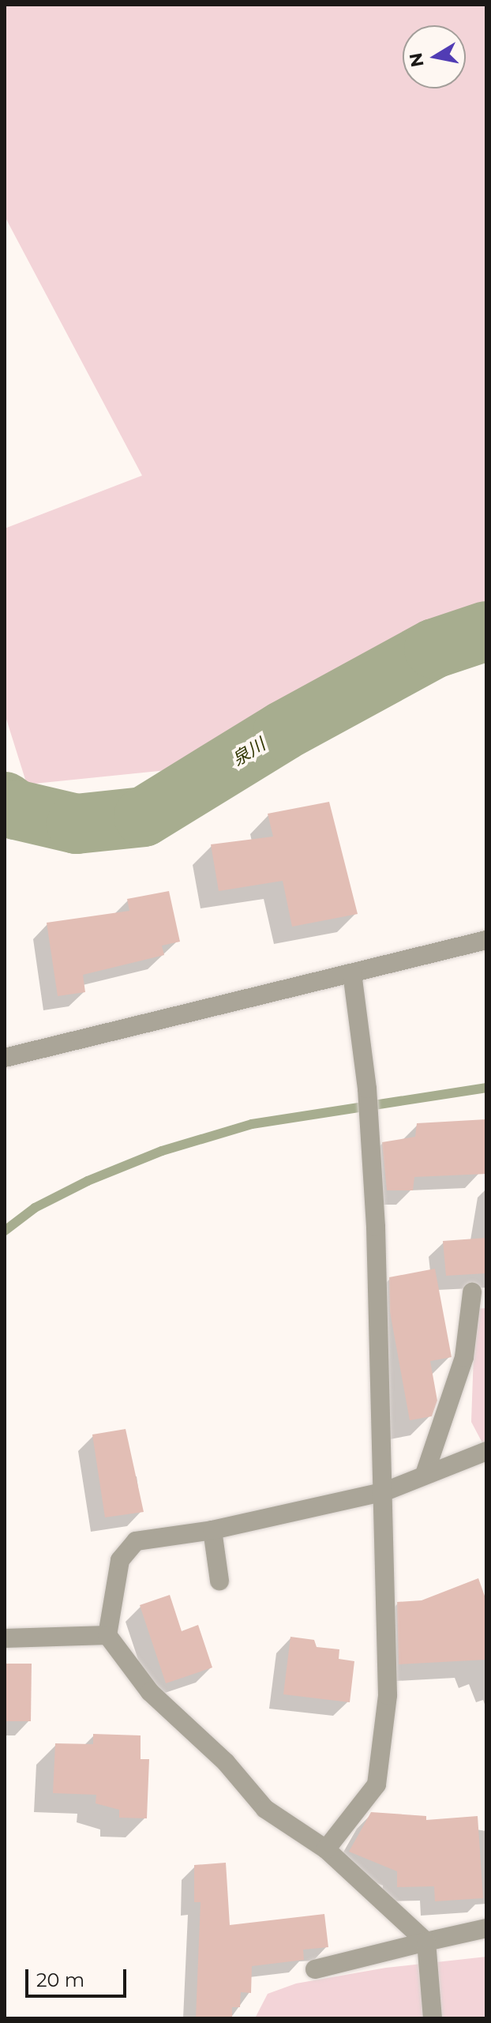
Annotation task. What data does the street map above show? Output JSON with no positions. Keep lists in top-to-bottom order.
{
  "water": ["泉川"],
  "scale_bar": "20 m",
  "north": "left"
}
